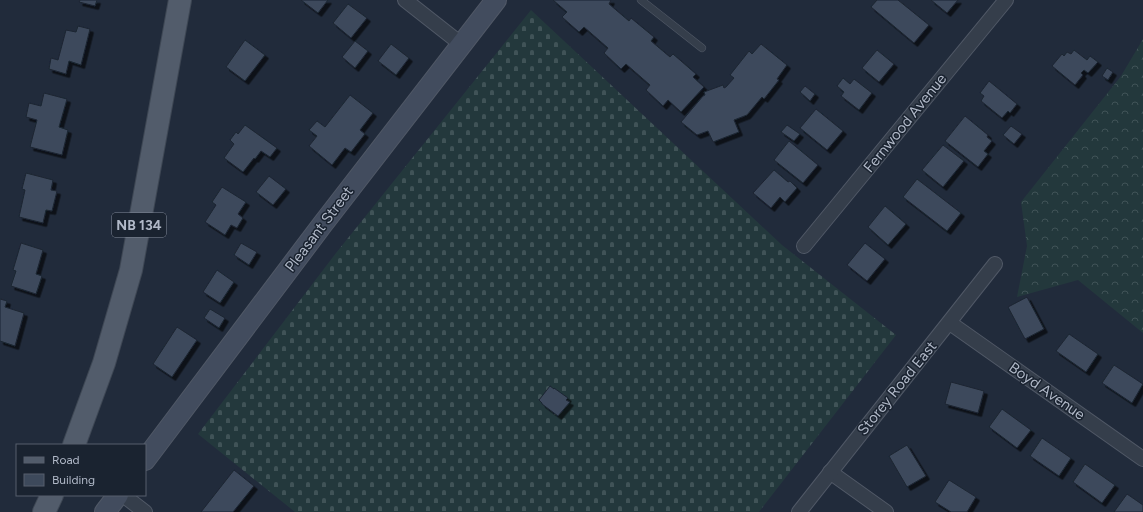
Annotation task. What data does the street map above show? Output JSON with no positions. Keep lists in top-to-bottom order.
{
  "streets": {
    "main road": ["NB 134"],
    "street": [
      "Fernwood Avenue",
      "Pleasant Street",
      "Storey Road East",
      "Boyd Avenue"
    ]
  },
  "crossings": [
    ["Storey Road East", "Boyd Avenue"]
  ],
  "legend": ["Road", "Building"]
}
